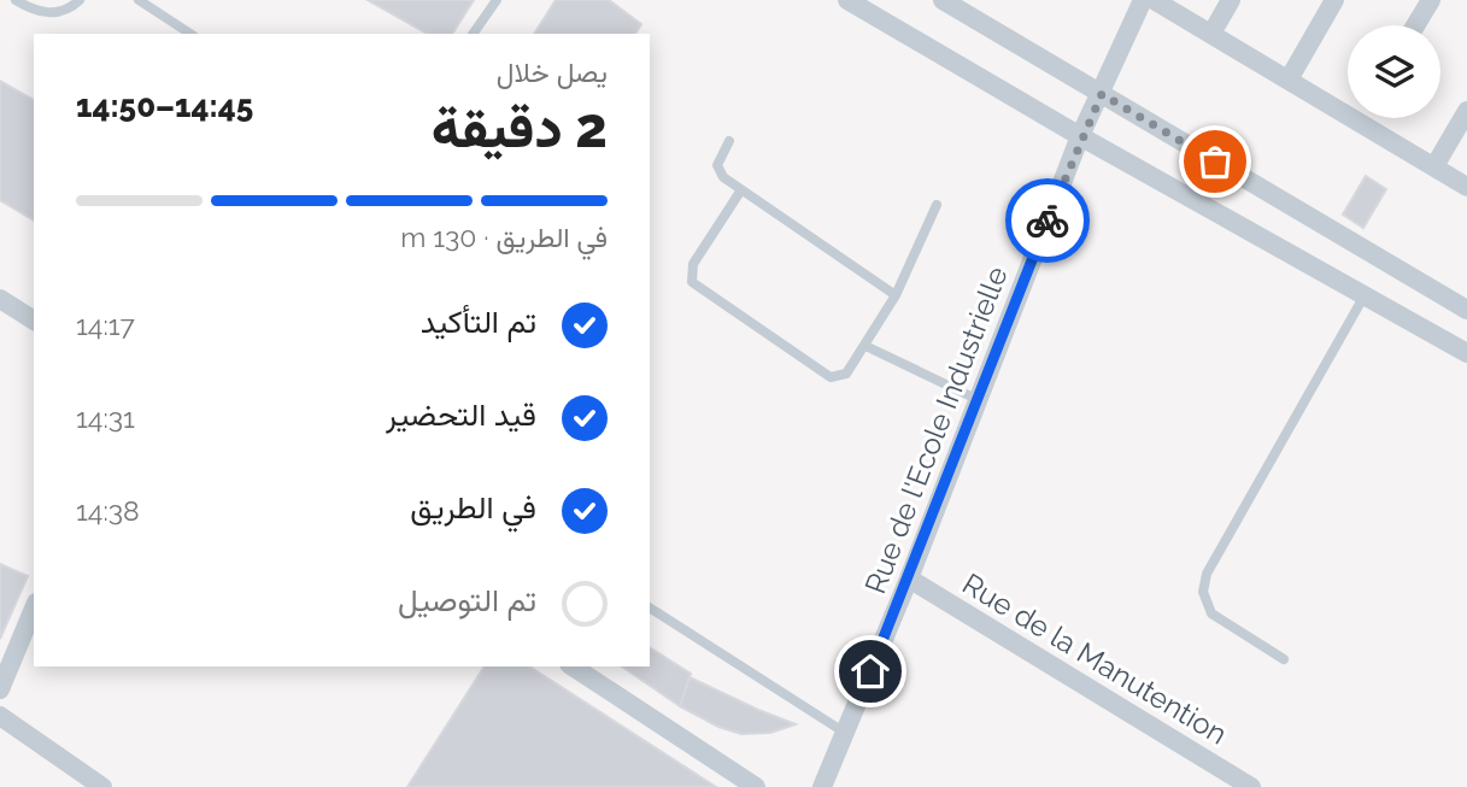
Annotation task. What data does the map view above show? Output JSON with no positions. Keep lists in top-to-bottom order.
{
  "streets": {
    "street": ["Rue de l'Ecole Industrielle", "Rue de la Manutention"]
  },
  "crossings": [
    ["Rue de l'Ecole Industrielle", "Rue de la Manutention"]
  ],
  "page": {
    "heading": ["2 دقيقة", "يصل خلال", "14:45–14:50"],
    "bar": "في الطريق · 130 m",
    "list": [
      ["تم التأكيد", "14:17"],
      ["قيد التحضير", "14:31"],
      ["في الطريق", "14:38"],
      "تم التوصيل"
    ]
  }
}
